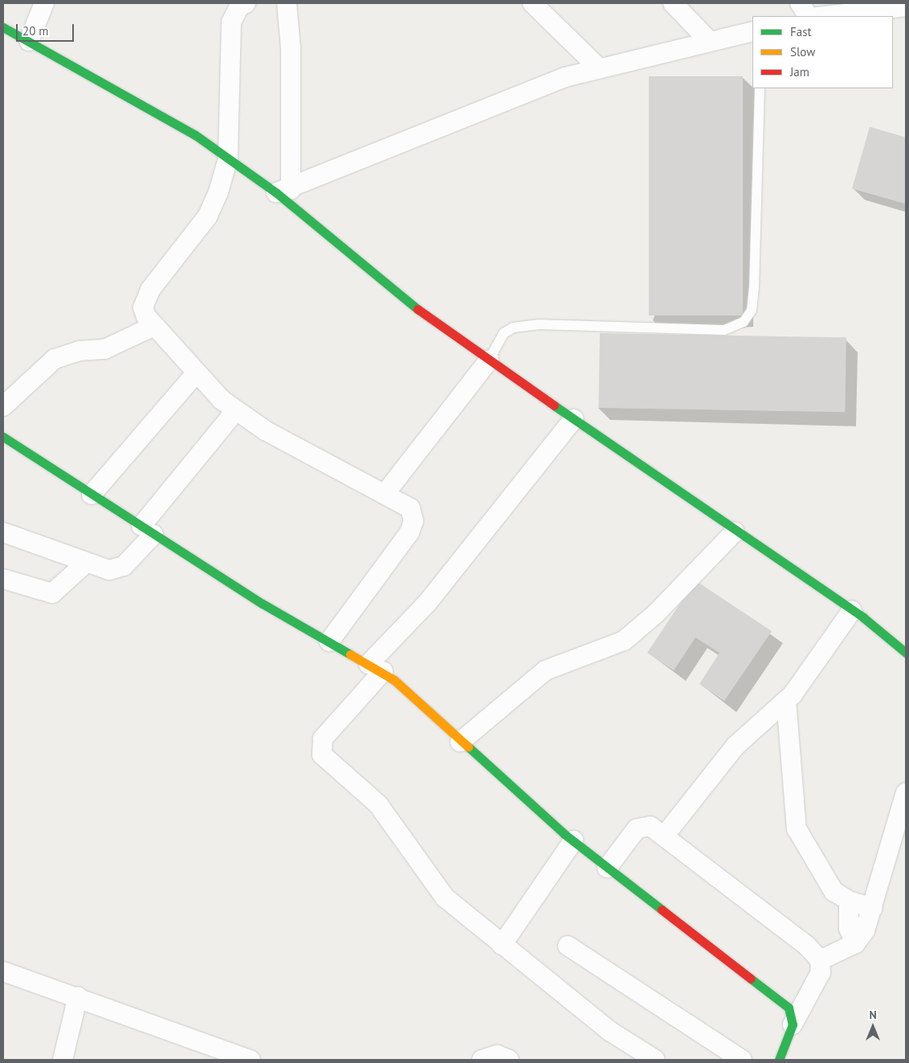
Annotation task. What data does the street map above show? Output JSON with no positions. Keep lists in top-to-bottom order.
{
  "legend": ["Fast", "Slow", "Jam"],
  "scale_bar": "20 m",
  "north": "top"
}
